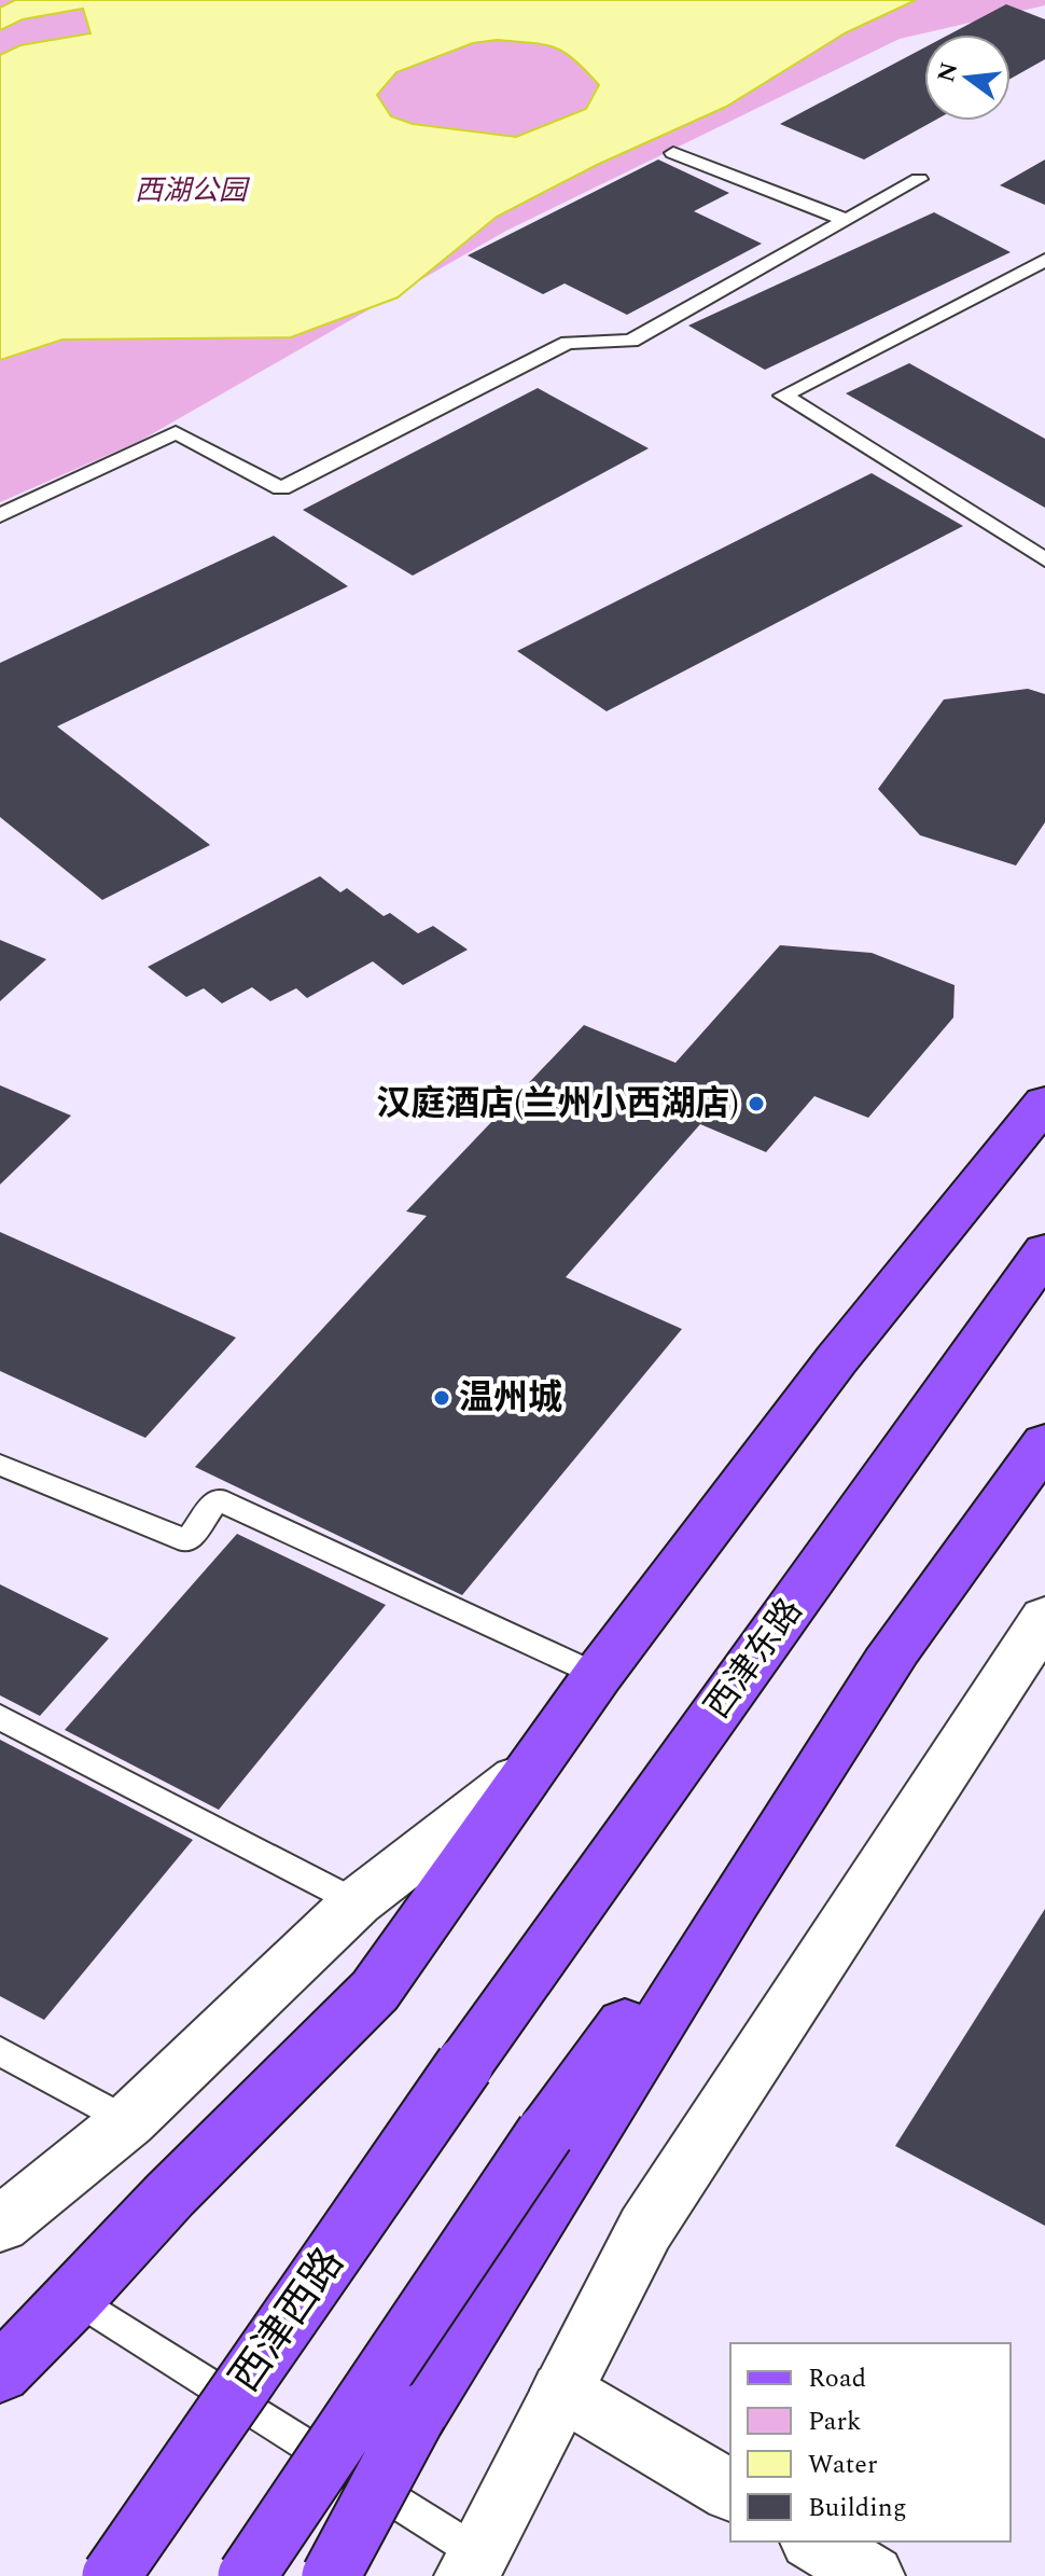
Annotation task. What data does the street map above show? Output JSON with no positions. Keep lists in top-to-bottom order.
{
  "streets": {
    "main road": ["西津东路", "西津西路"]
  },
  "crossings": [
    ["西津东路", "西津西路"]
  ],
  "parks": ["西湖公园"],
  "places": ["汉庭酒店(兰州小西湖店)", "温州城"],
  "legend": [
    "Road",
    "Park",
    "Water",
    "Building"
  ],
  "north": "left"
}
